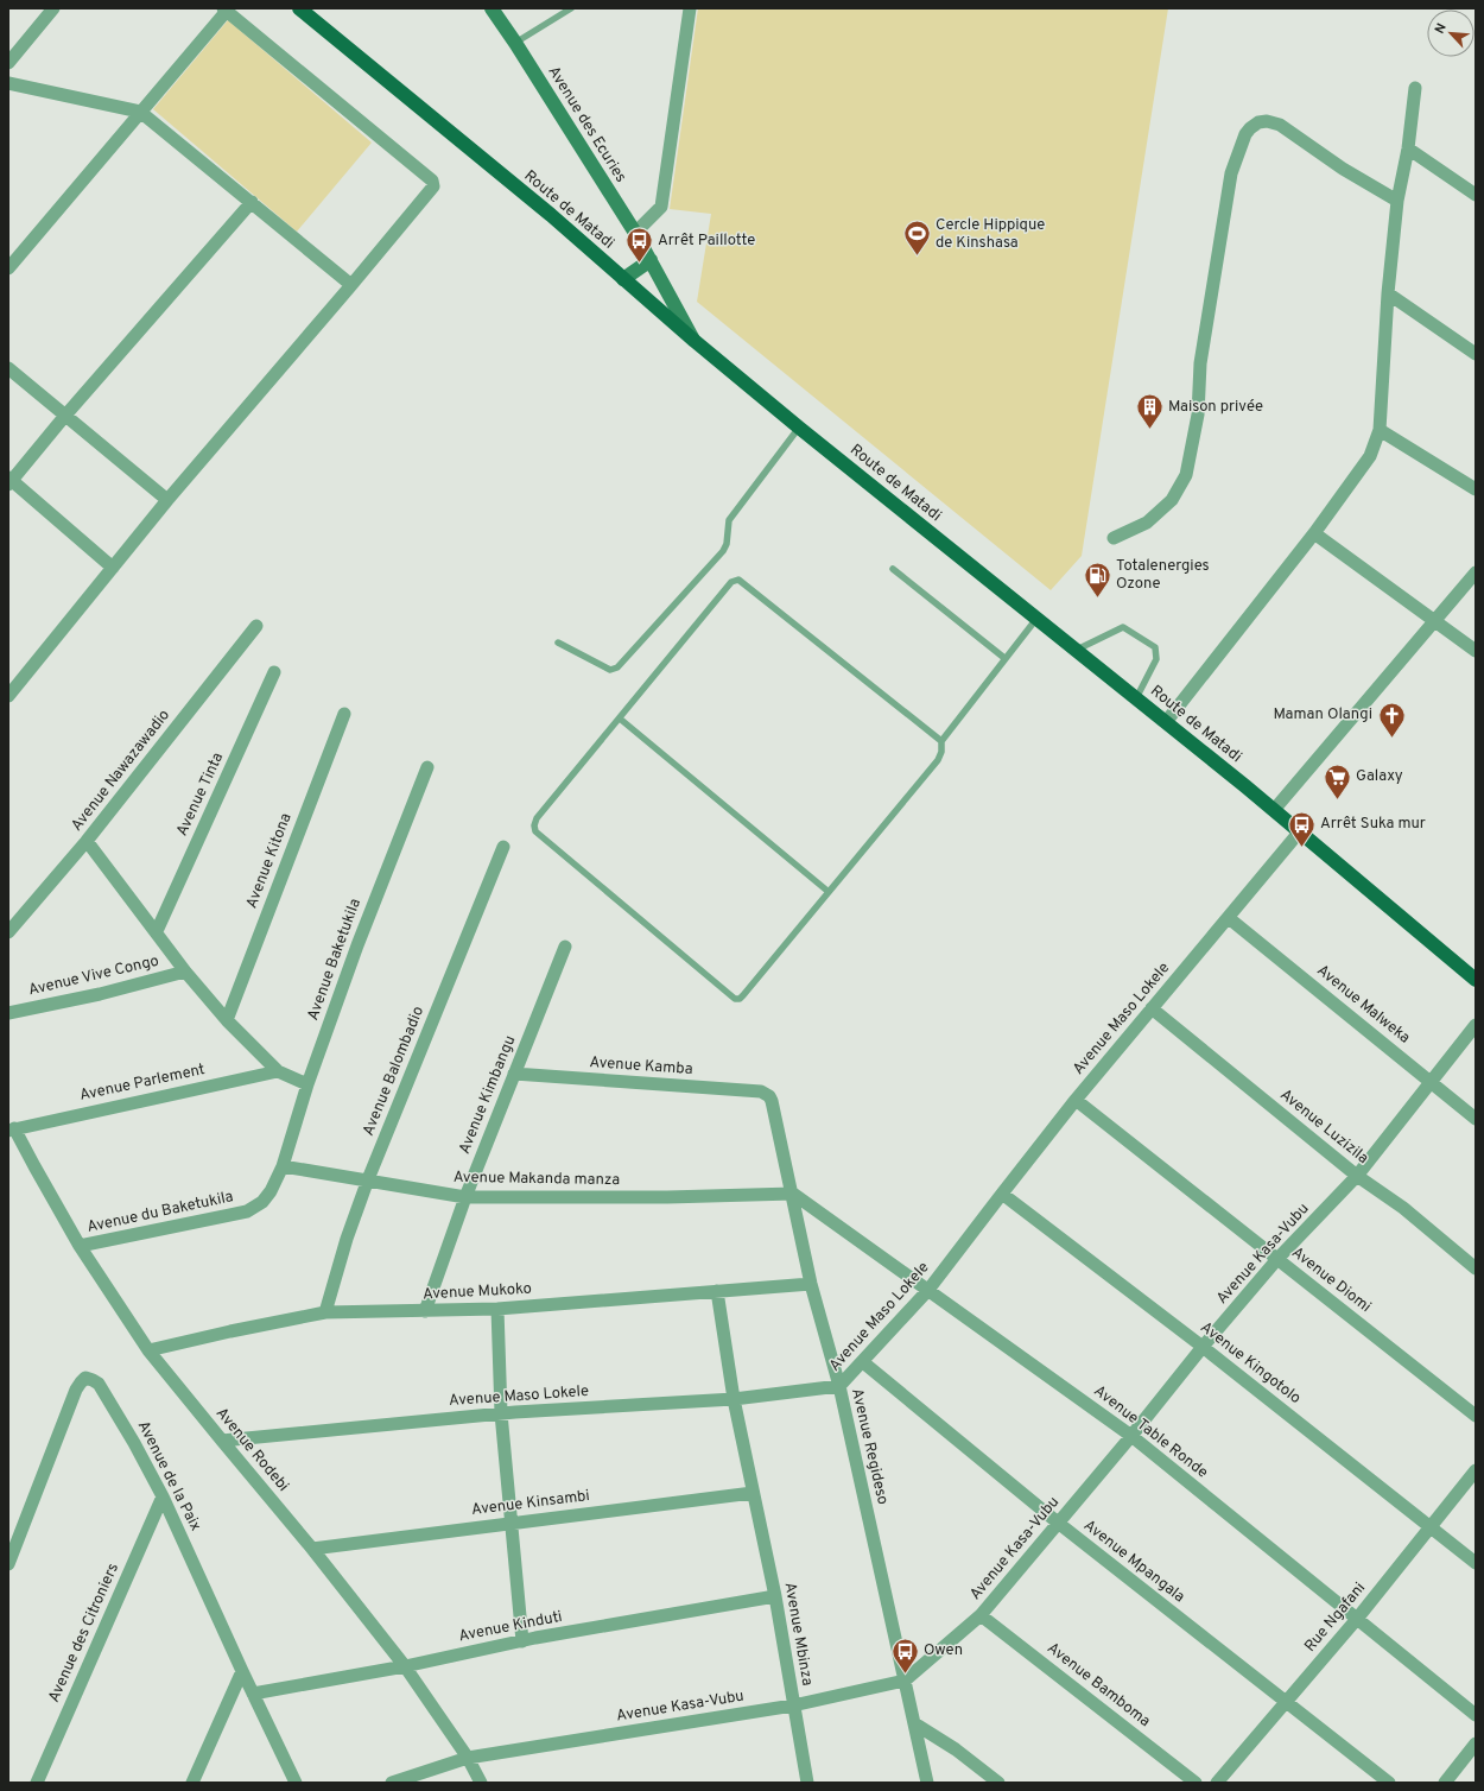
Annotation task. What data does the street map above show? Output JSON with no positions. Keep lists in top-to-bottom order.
{
  "streets": {
    "main road": ["Route de Matadi"],
    "street": [
      "Avenue des Ecuries",
      "Avenue Nawazawadio",
      "Avenue Tinta",
      "Avenue Kitona",
      "Avenue Baketukila",
      "Avenue Vive Congo",
      "Avenue Malweka",
      "Avenue Maso Lokele",
      "Avenue Kamba",
      "Avenue Balombadio",
      "Avenue Parlement",
      "Avenue Kimbangu",
      "Avenue Luzizila",
      "Avenue Makanda manza",
      "Avenue du Baketukila",
      "Avenue Kasa-Vubu",
      "Avenue Diomi",
      "Avenue Mukoko",
      "Avenue Kingotolo",
      "Avenue Table Ronde",
      "Avenue Regideso",
      "Avenue Rodebi",
      "Avenue de la Paix",
      "Avenue Kinsambi",
      "Avenue Mpangala",
      "Rue Ngafani",
      "Avenue Kinduti",
      "Avenue des Citroniers",
      "Avenue Mbinza",
      "Avenue Bamboma"
    ]
  },
  "crossings": [
    ["Avenue des Ecuries", "Route de Matadi"],
    ["Route de Matadi", "Avenue Maso Lokele"],
    ["Avenue Baketukila", "Avenue Makanda manza"],
    ["Avenue Baketukila", "Avenue du Baketukila"],
    ["Avenue Malweka", "Avenue Maso Lokele"],
    ["Avenue Malweka", "Avenue Kasa-Vubu"],
    ["Avenue Maso Lokele", "Avenue Luzizila"],
    ["Avenue Maso Lokele", "Avenue Diomi"],
    ["Avenue Maso Lokele", "Avenue Kingotolo"],
    ["Avenue Maso Lokele", "Avenue Table Ronde"],
    ["Avenue Maso Lokele", "Avenue Regideso"],
    ["Avenue Maso Lokele", "Avenue Rodebi"],
    ["Avenue Maso Lokele", "Avenue Mpangala"],
    ["Avenue Maso Lokele", "Avenue Mbinza"],
    ["Avenue Kamba", "Avenue Kimbangu"],
    ["Avenue Kamba", "Avenue Regideso"],
    ["Avenue Balombadio", "Avenue Makanda manza"],
    ["Avenue Balombadio", "Avenue Mukoko"],
    ["Avenue Parlement", "Avenue Rodebi"],
    ["Avenue Kimbangu", "Avenue Makanda manza"],
    ["Avenue Kimbangu", "Avenue Mukoko"],
    ["Avenue Luzizila", "Avenue Kasa-Vubu"],
    ["Avenue Makanda manza", "Avenue du Baketukila"],
    ["Avenue Makanda manza", "Avenue Table Ronde"],
    ["Avenue Makanda manza", "Avenue Regideso"],
    ["Avenue du Baketukila", "Avenue Rodebi"],
    ["Avenue Kasa-Vubu", "Avenue Diomi"],
    ["Avenue Kasa-Vubu", "Avenue Kingotolo"],
    ["Avenue Kasa-Vubu", "Avenue Table Ronde"],
    ["Avenue Kasa-Vubu", "Avenue Regideso"],
    ["Avenue Kasa-Vubu", "Avenue Rodebi"],
    ["Avenue Kasa-Vubu", "Avenue Mpangala"],
    ["Avenue Kasa-Vubu", "Avenue Mbinza"],
    ["Avenue Kasa-Vubu", "Avenue Bamboma"],
    ["Avenue Mukoko", "Avenue Regideso"],
    ["Avenue Mukoko", "Avenue Rodebi"],
    ["Avenue Mukoko", "Avenue Mbinza"],
    ["Avenue Kingotolo", "Rue Ngafani"],
    ["Avenue Table Ronde", "Avenue Regideso"],
    ["Avenue Table Ronde", "Rue Ngafani"],
    ["Avenue Rodebi", "Avenue Kinsambi"],
    ["Avenue Rodebi", "Avenue Kinduti"],
    ["Avenue de la Paix", "Avenue Kinduti"],
    ["Avenue de la Paix", "Avenue des Citroniers"],
    ["Avenue Kinsambi", "Avenue Mbinza"],
    ["Avenue Mpangala", "Rue Ngafani"],
    ["Avenue Kinduti", "Avenue Mbinza"]
  ],
  "places": {
    "sports": ["Cercle Hippique de Kinshasa"],
    "bus stop": ["Arrêt Paillotte", "Arrêt Suka mur", "Owen"],
    "building": ["Maison privée"],
    "fuel station": ["Totalenergies Ozone"],
    "church": ["Maman Olangi"],
    "supermarket": ["Galaxy"]
  },
  "north": "top left"
}
